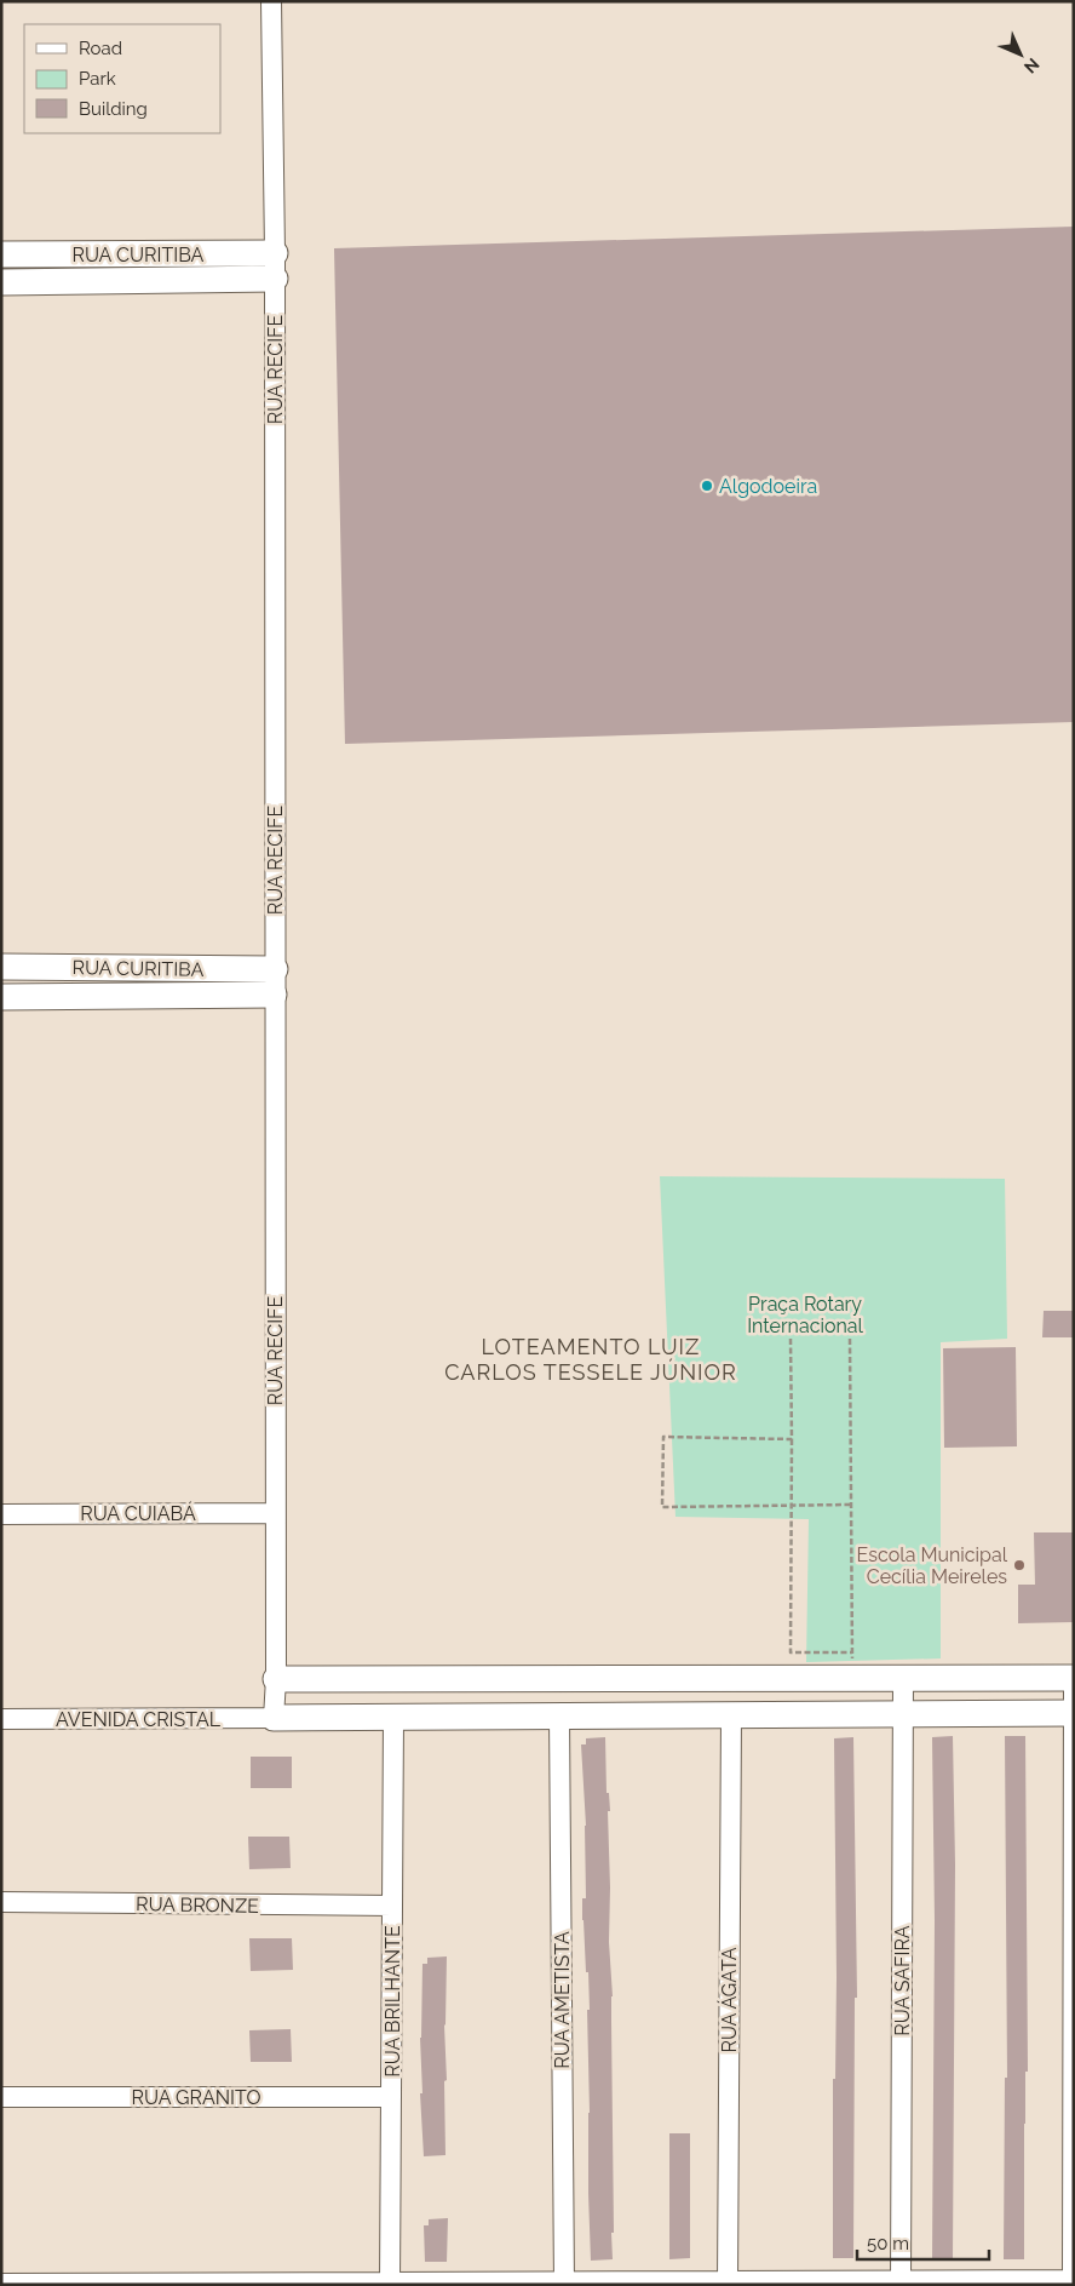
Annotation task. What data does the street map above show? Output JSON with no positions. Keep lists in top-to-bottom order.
{
  "streets": {
    "street": [
      "RUA CURITIBA",
      "RUA RECIFE",
      "RUA CUIABÁ",
      "AVENIDA CRISTAL",
      "RUA BRONZE",
      "RUA SAFIRA",
      "RUA AMETISTA",
      "RUA ÁGATA",
      "RUA BRILHANTE",
      "RUA GRANITO"
    ]
  },
  "crossings": [
    ["RUA CURITIBA", "RUA RECIFE"],
    ["RUA RECIFE", "RUA CUIABÁ"],
    ["RUA RECIFE", "AVENIDA CRISTAL"],
    ["RUA BRONZE", "RUA BRILHANTE"],
    ["RUA BRILHANTE", "RUA GRANITO"]
  ],
  "districts": ["LOTEAMENTO LUIZ CARLOS TESSELE JÚNIOR"],
  "parks": ["Praça Rotary Internacional"],
  "places": ["Algodoeira", "Escola Municipal Cecília Meireles"],
  "legend": ["Road", "Park", "Building"],
  "scale_bar": "50 m",
  "north": "bottom right"
}
